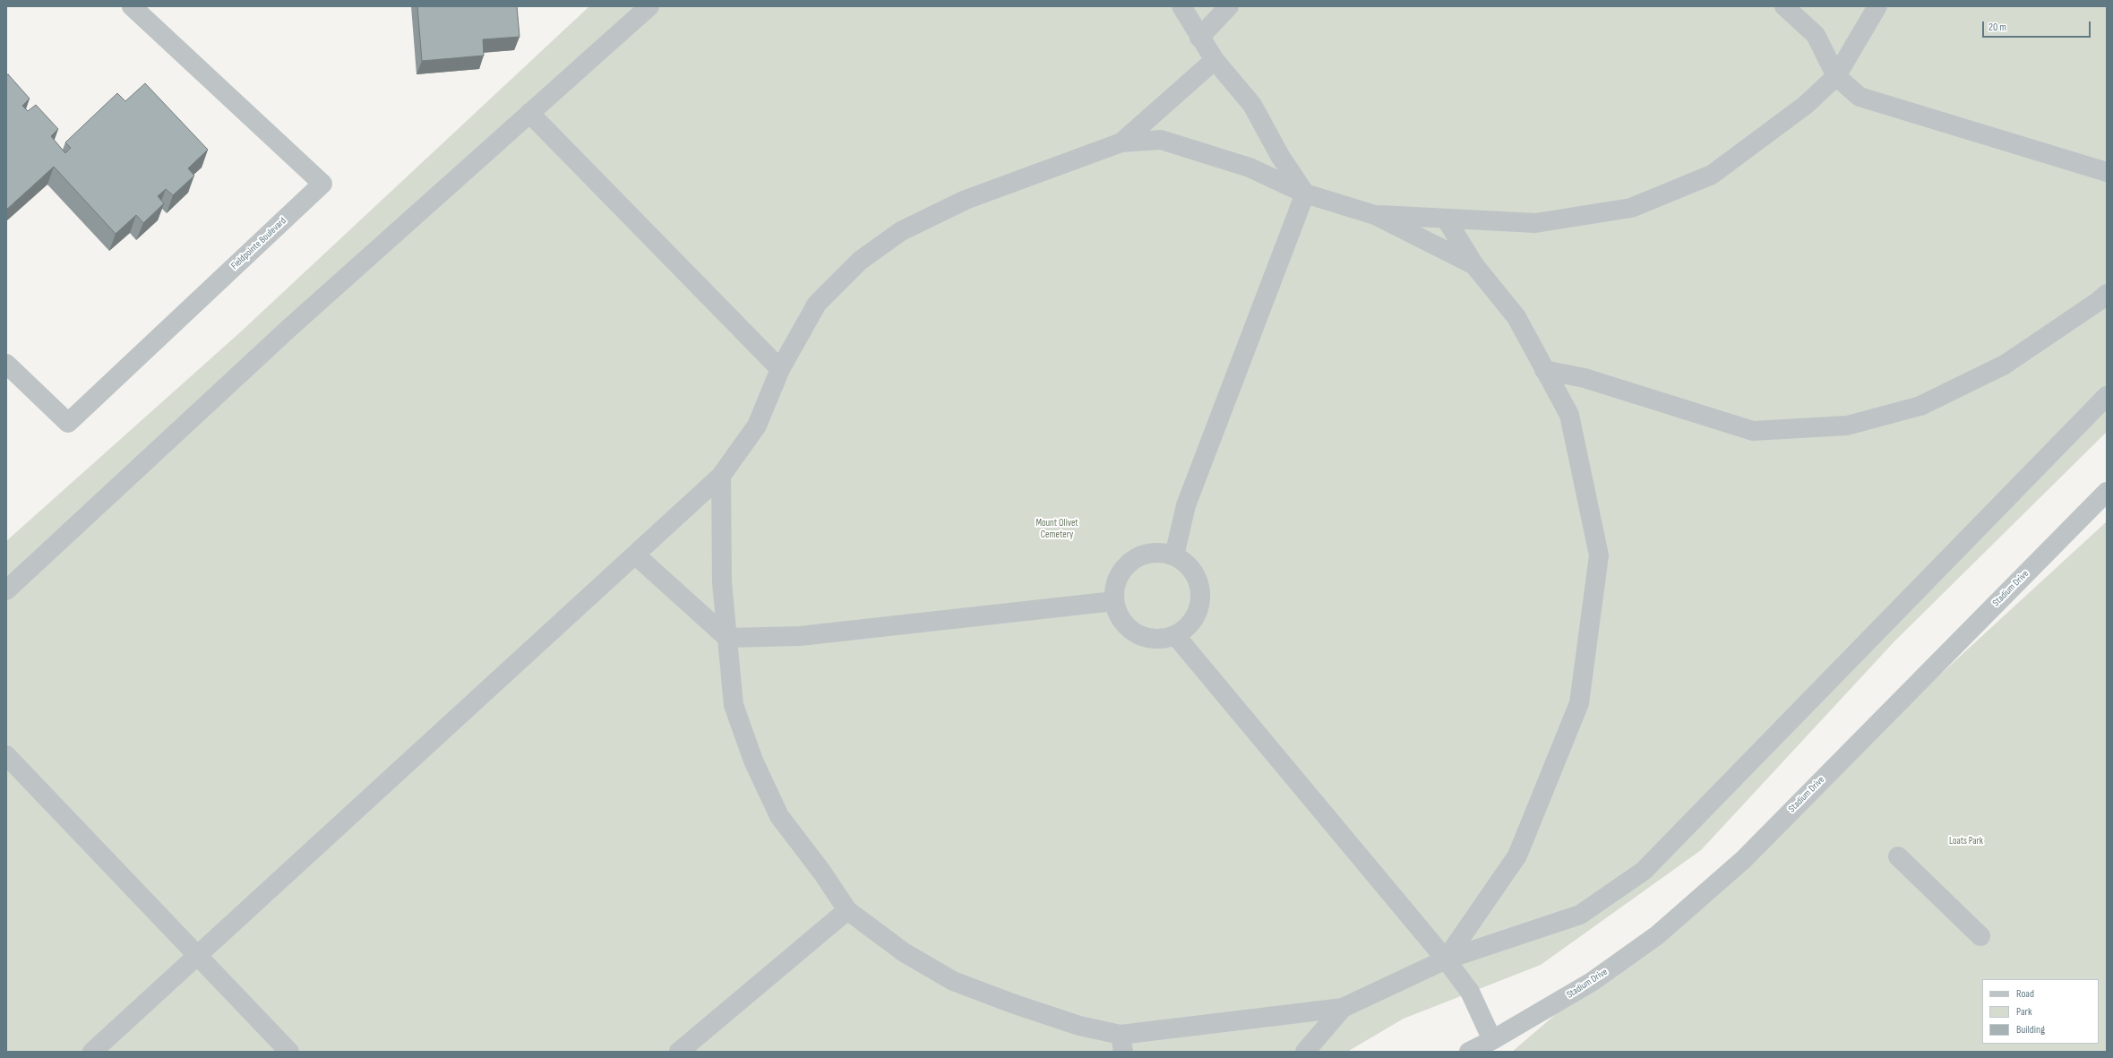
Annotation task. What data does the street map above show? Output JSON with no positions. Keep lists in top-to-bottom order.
{
  "streets": {
    "street": ["Fieldpointe Boulevard", "Stadium Drive"]
  },
  "parks": ["Mount Olivet Cemetery", "Loats Park"],
  "legend": ["Road", "Park", "Building"],
  "scale_bar": "20 m"
}
